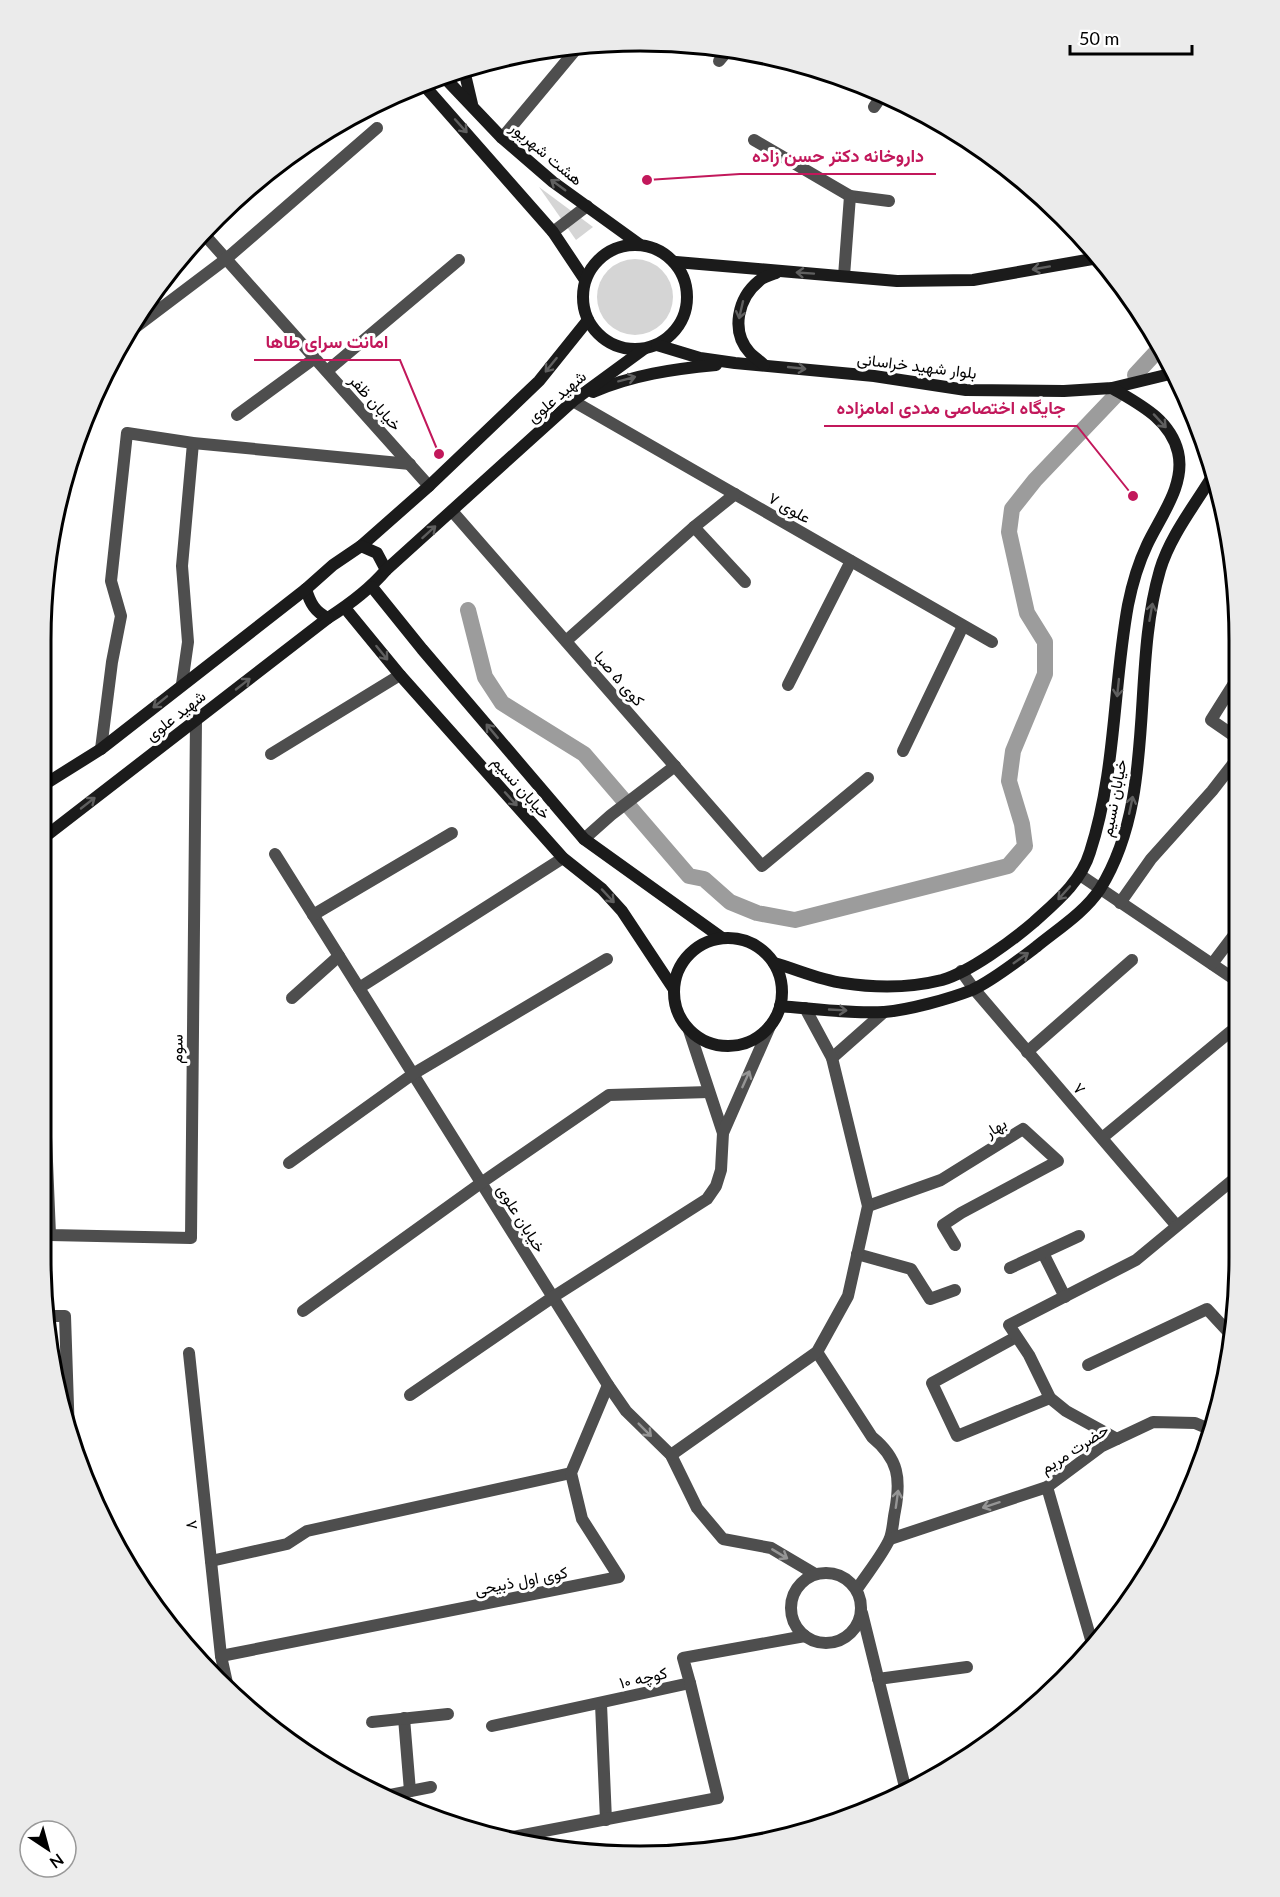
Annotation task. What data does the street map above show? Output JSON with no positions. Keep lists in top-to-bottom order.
{
  "streets": {
    "main road": [
      "هشت شهریور",
      "بلوار شهید خراسانی",
      "شهید علوی",
      "خیابان نسیم"
    ],
    "street": [
      "خیابان ظفر",
      "علوی ۷",
      "کوی ۵ صبا",
      "سوم",
      "۷",
      "بهار",
      "خیابان علوی",
      "حضرت مریم",
      "۸",
      "کوی اول ذبیحی",
      "کوچه ۱۰"
    ]
  },
  "crossings": [
    ["هشت شهریور", "بلوار شهید خراسانی"],
    ["هشت شهریور", "شهید علوی"],
    ["بلوار شهید خراسانی", "شهید علوی"],
    ["بلوار شهید خراسانی", "خیابان نسیم"],
    ["شهید علوی", "خیابان ظفر"],
    ["شهید علوی", "علوی ۷"],
    ["شهید علوی", "کوی ۵ صبا"],
    ["شهید علوی", "خیابان نسیم"],
    ["شهید علوی", "سوم"],
    ["خیابان نسیم", "۷"],
    ["خیابان علوی", "کوچه ۱۰"],
    ["۸", "کوی اول ذبیحی"]
  ],
  "one_way": ["حضرت مریم"],
  "places": ["داروخانه دکتر حسن زاده", "امانت سرای طاها", "جایگاه اختصاصی مددی امامزاده"],
  "scale_bar": "50 m",
  "north": "bottom right"
}
